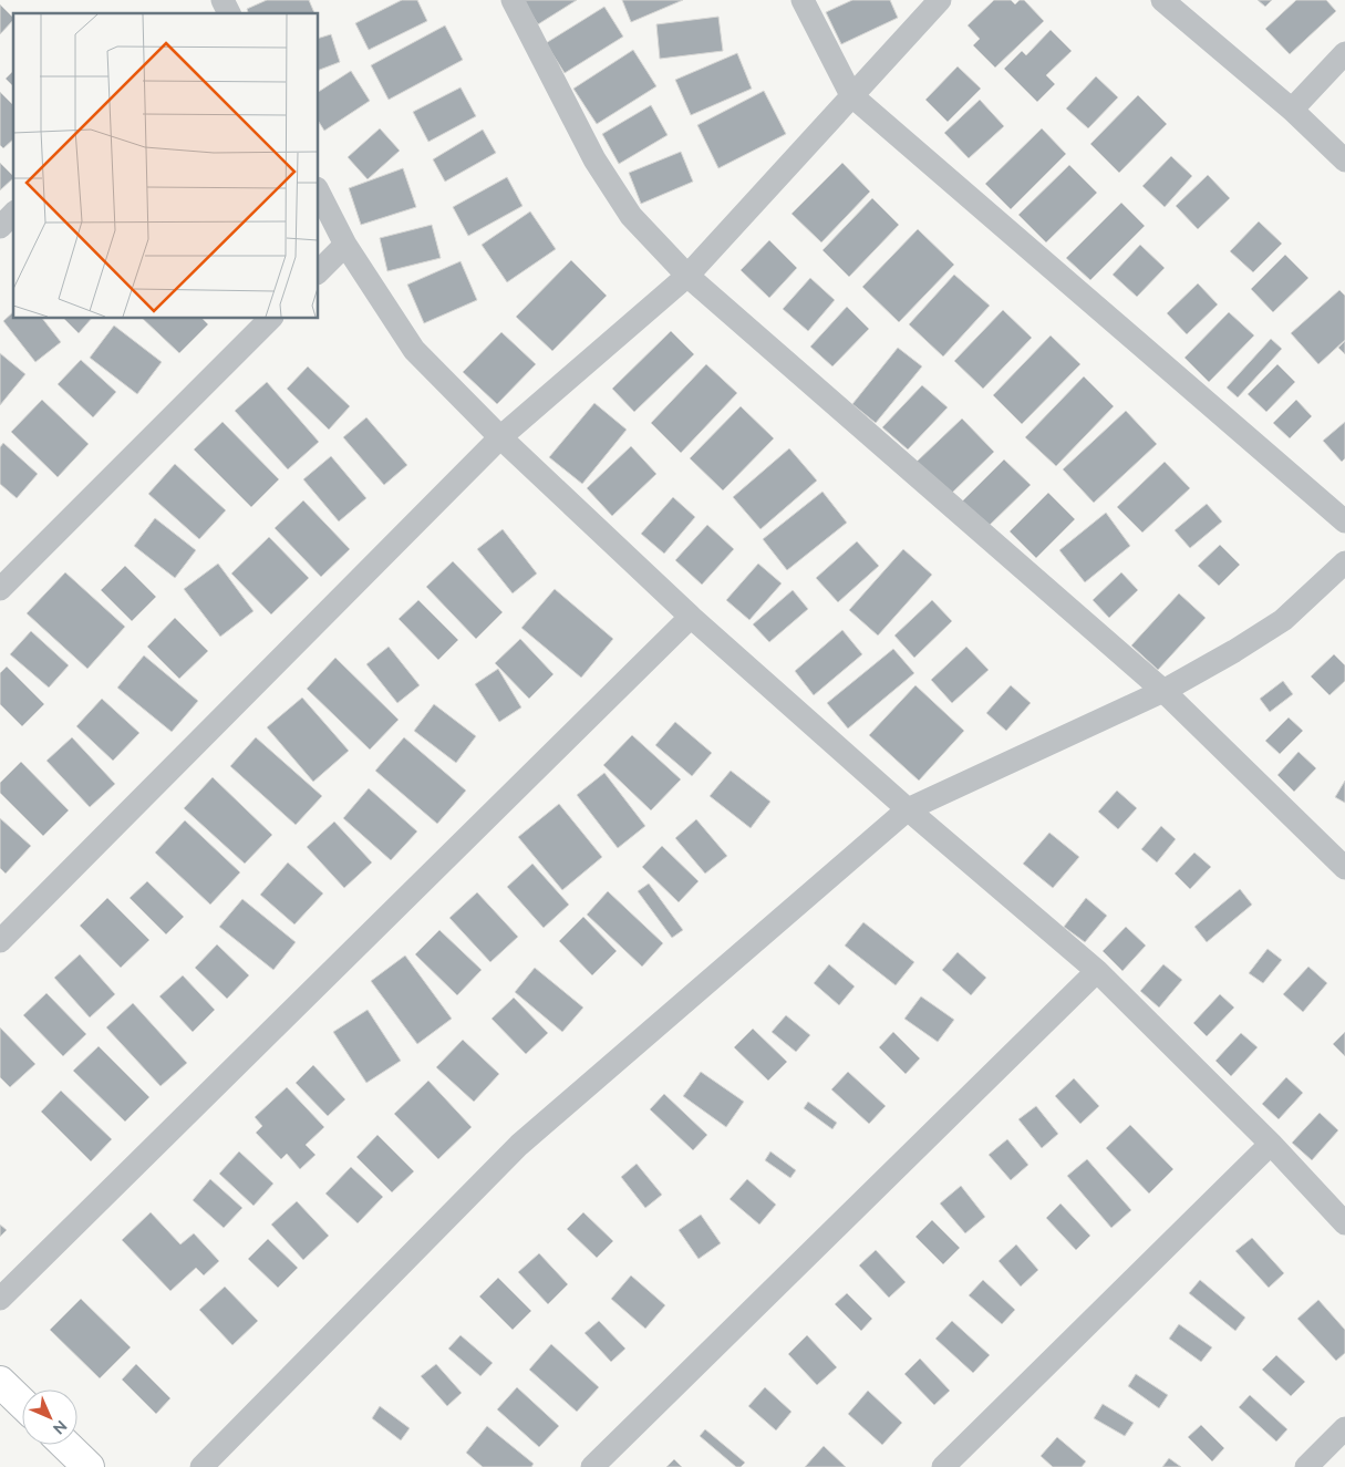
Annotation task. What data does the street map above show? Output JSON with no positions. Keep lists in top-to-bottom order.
{
  "north": "bottom right"
}
